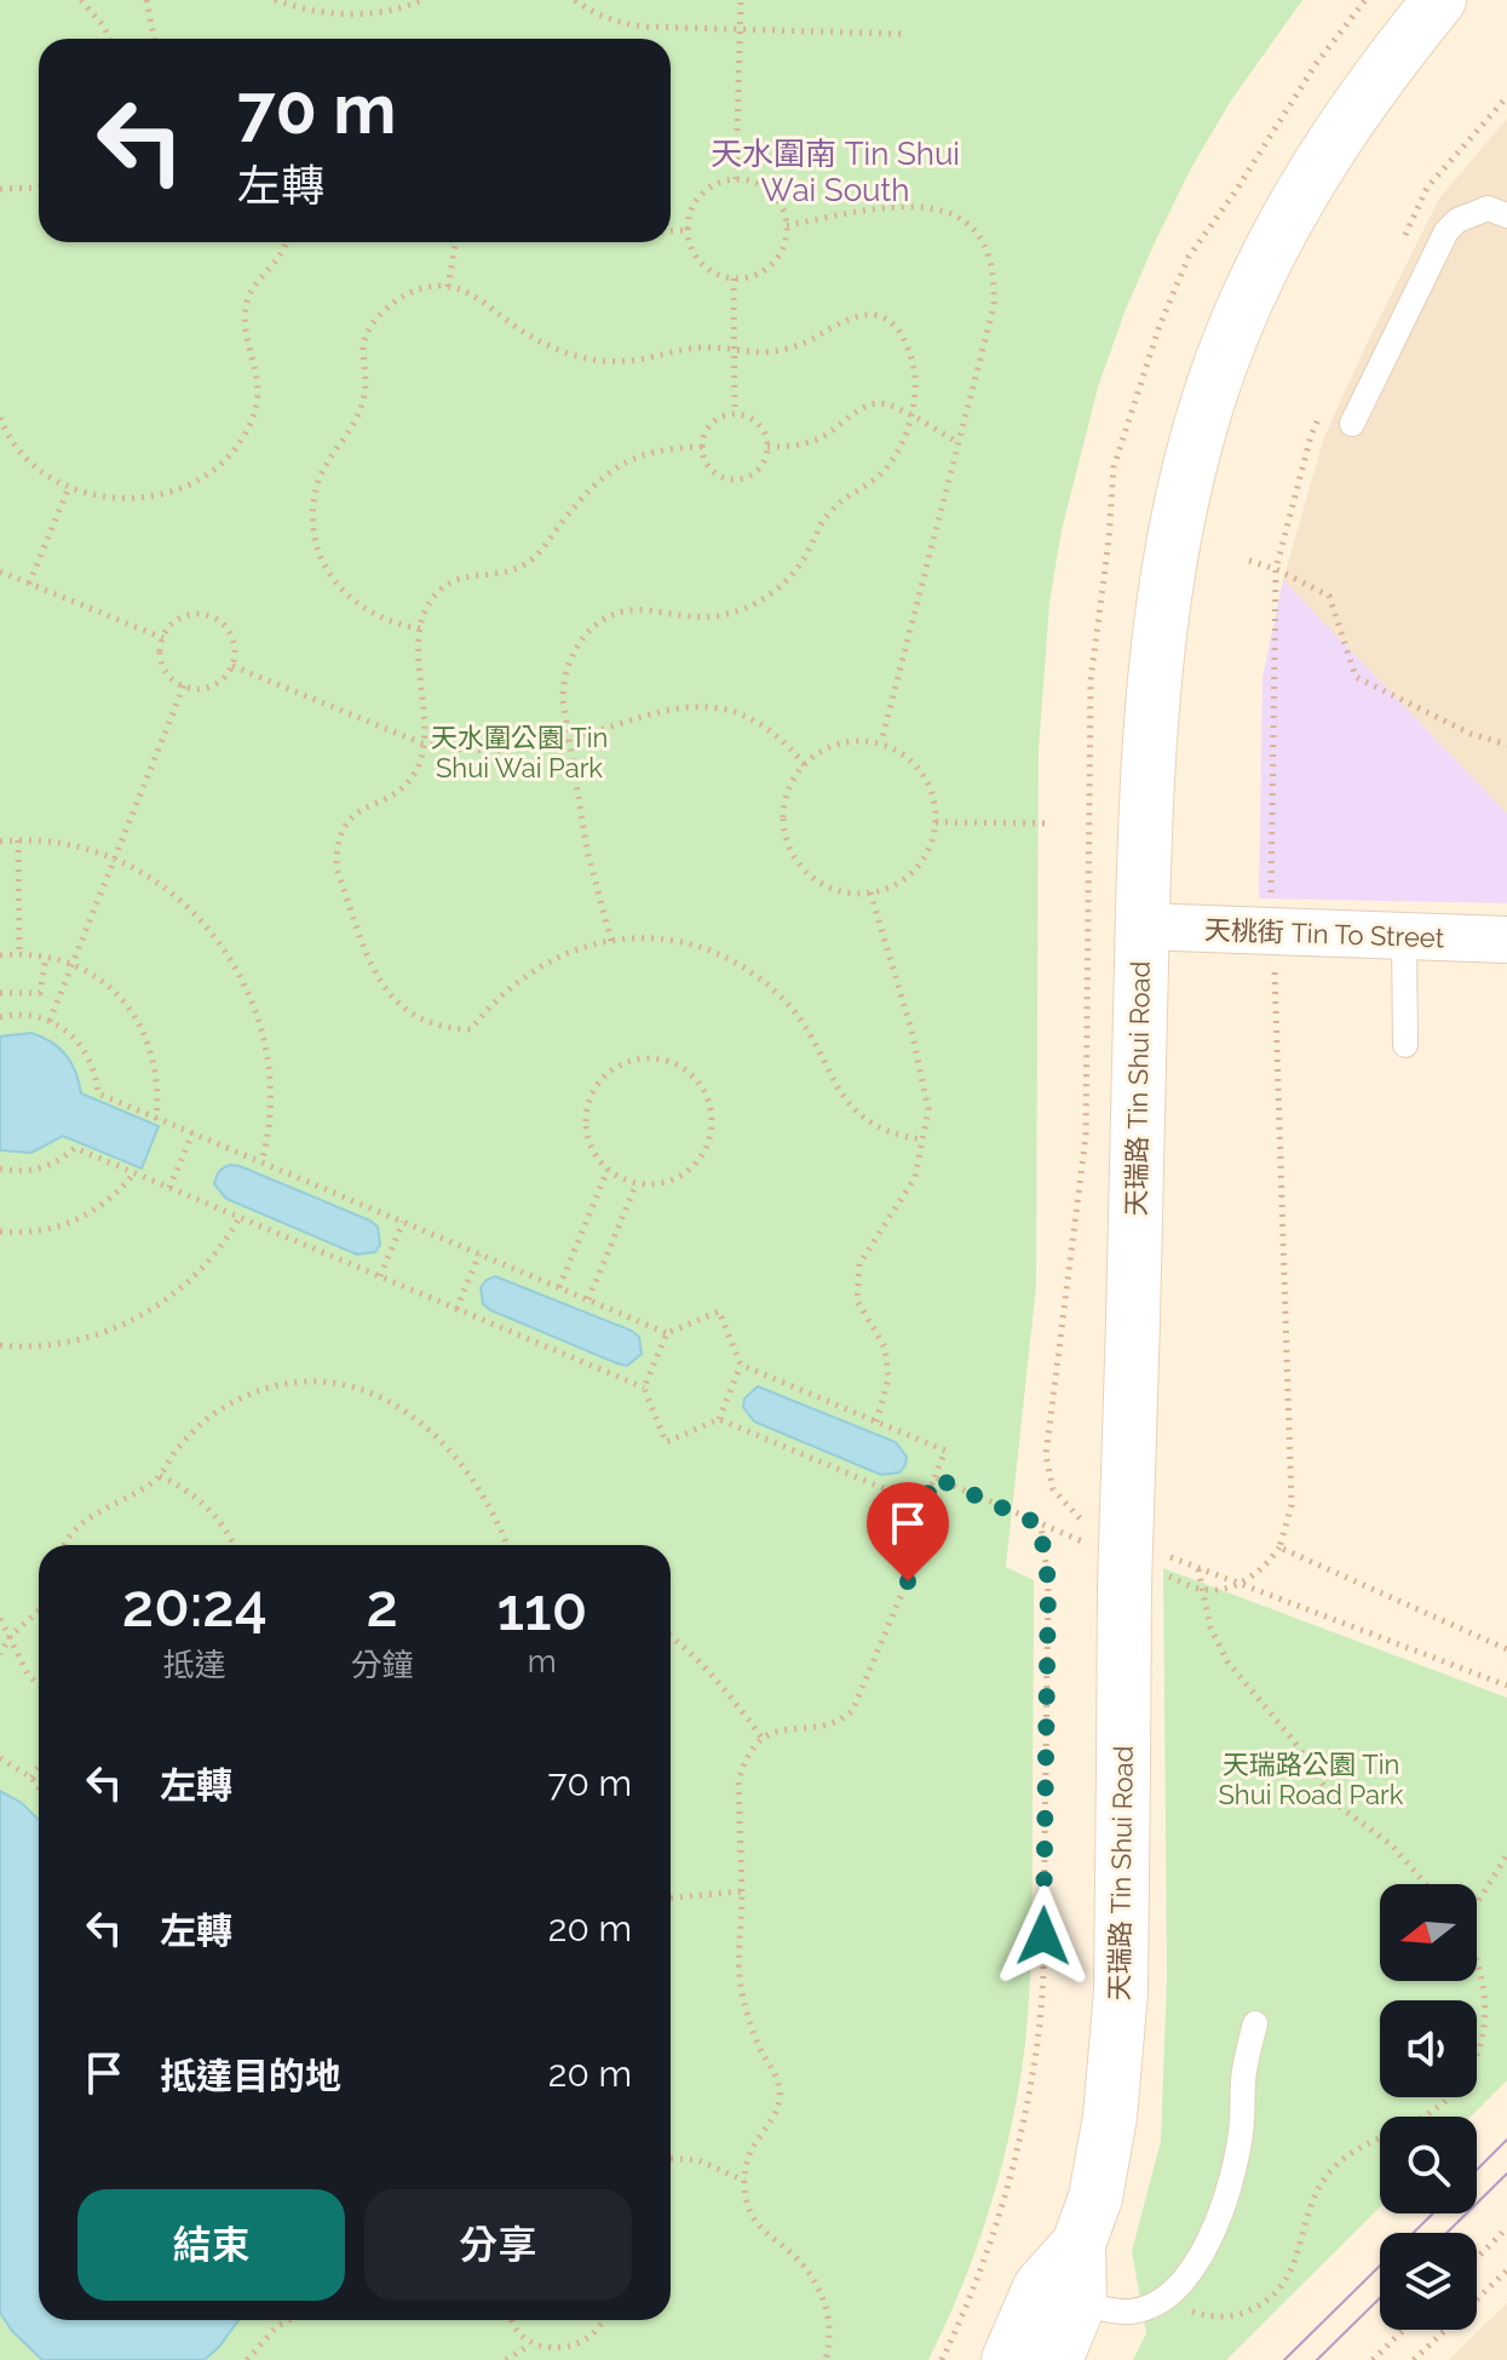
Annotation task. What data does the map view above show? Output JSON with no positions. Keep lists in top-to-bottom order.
{
  "streets": {
    "main road": ["天瑞路 Tin Shui Road"],
    "street": ["天桃街 Tin To Street"]
  },
  "crossings": [
    ["天桃街 Tin To Street", "天瑞路 Tin Shui Road"]
  ],
  "districts": ["天水圍南 Tin Shui Wai South"],
  "parks": ["天水圍公園 Tin Shui Wai Park", "天瑞路公園 Tin Shui Road Park"],
  "north": "left",
  "page": {
    "turn": ["70 m", "左轉"],
    "eta": [
      "20:24",
      "抵達",
      "2",
      "分鐘",
      "110",
      "m"
    ],
    "list": [
      {
        "name": "左轉",
        "value": "70 m"
      },
      {
        "name": "左轉",
        "value": "20 m"
      },
      {
        "name": "抵達目的地",
        "value": "20 m"
      }
    ],
    "buttons": ["結束", "分享"]
  }
}
